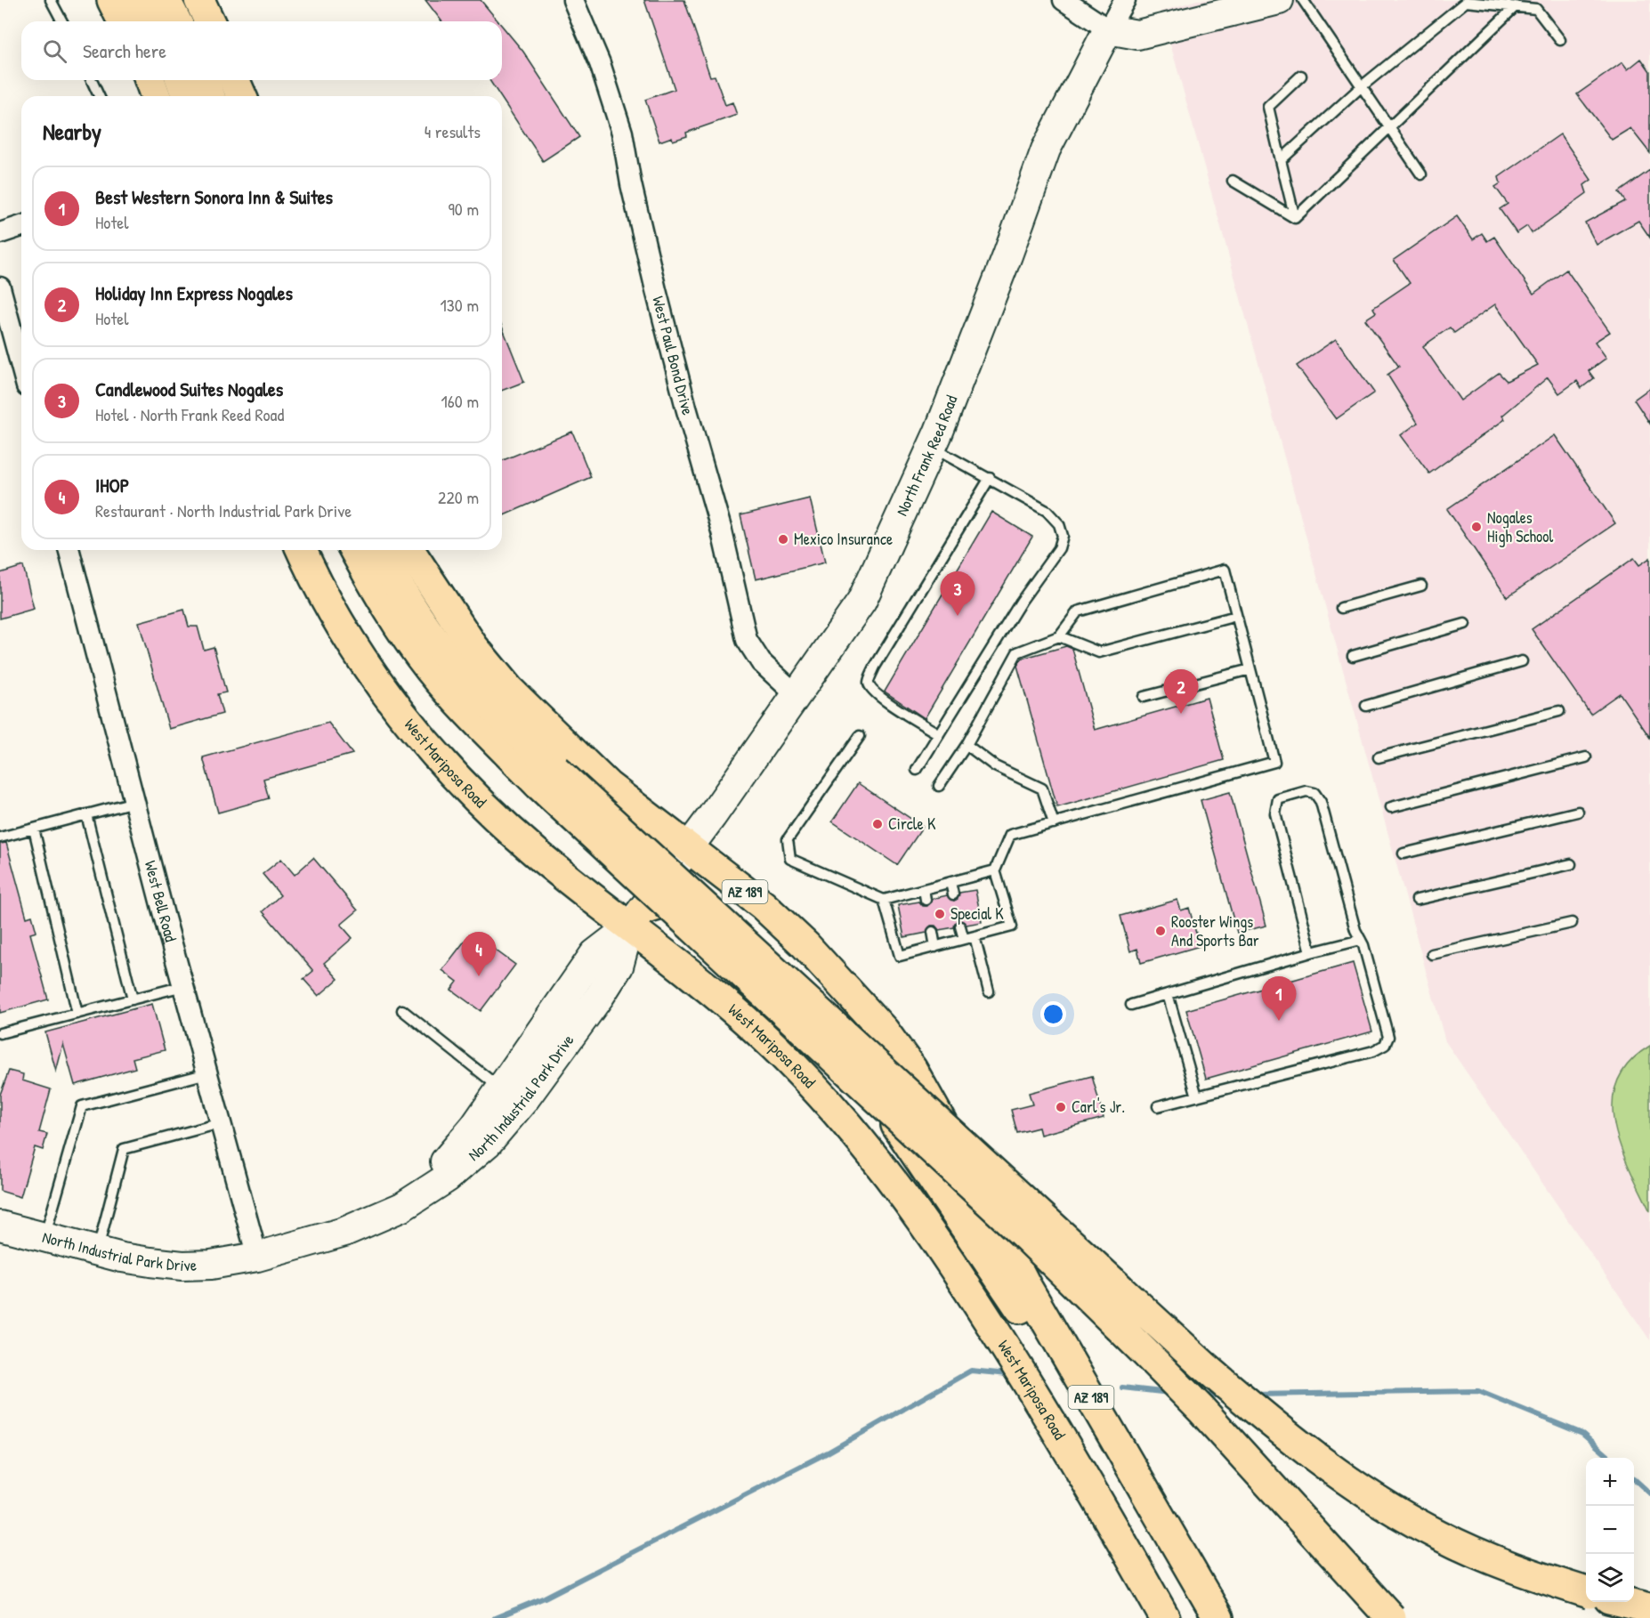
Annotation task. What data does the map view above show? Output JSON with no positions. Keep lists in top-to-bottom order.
{
  "streets": {
    "highway": ["West Mariposa Road", "AZ 189"],
    "street": [
      "West Paul Bond Drive",
      "North Frank Reed Road",
      "West Bell Road",
      "North Industrial Park Drive"
    ]
  },
  "crossings": [
    ["West Paul Bond Drive", "North Frank Reed Road"],
    ["North Frank Reed Road", "AZ 189"],
    ["North Frank Reed Road", "North Industrial Park Drive"],
    ["West Mariposa Road", "North Industrial Park Drive"],
    ["AZ 189", "North Industrial Park Drive"],
    ["West Bell Road", "North Industrial Park Drive"]
  ],
  "places": [
    "Nogales High School",
    "Mexico Insurance",
    "Circle K",
    "Special K",
    "Rooster Wings And Sports Bar",
    "Carl's Jr."
  ],
  "page": {
    "search": "Search here",
    "heading": ["Nearby", "4 results"],
    "list": [
      {
        "mark": "1",
        "name": "Best Western Sonora Inn & Suites",
        "note": "Hotel",
        "value": "90 m"
      },
      {
        "mark": "2",
        "name": "Holiday Inn Express Nogales",
        "note": "Hotel",
        "value": "130 m"
      },
      {
        "mark": "3",
        "name": "Candlewood Suites Nogales",
        "note": "Hotel · North Frank Reed Road",
        "value": "160 m"
      },
      {
        "mark": "4",
        "name": "IHOP",
        "note": "Restaurant · North Industrial Park Drive",
        "value": "220 m"
      }
    ],
    "pins": [
      "3",
      "2",
      "4",
      "1"
    ],
    "map_buttons": ["+", "−"]
  }
}
